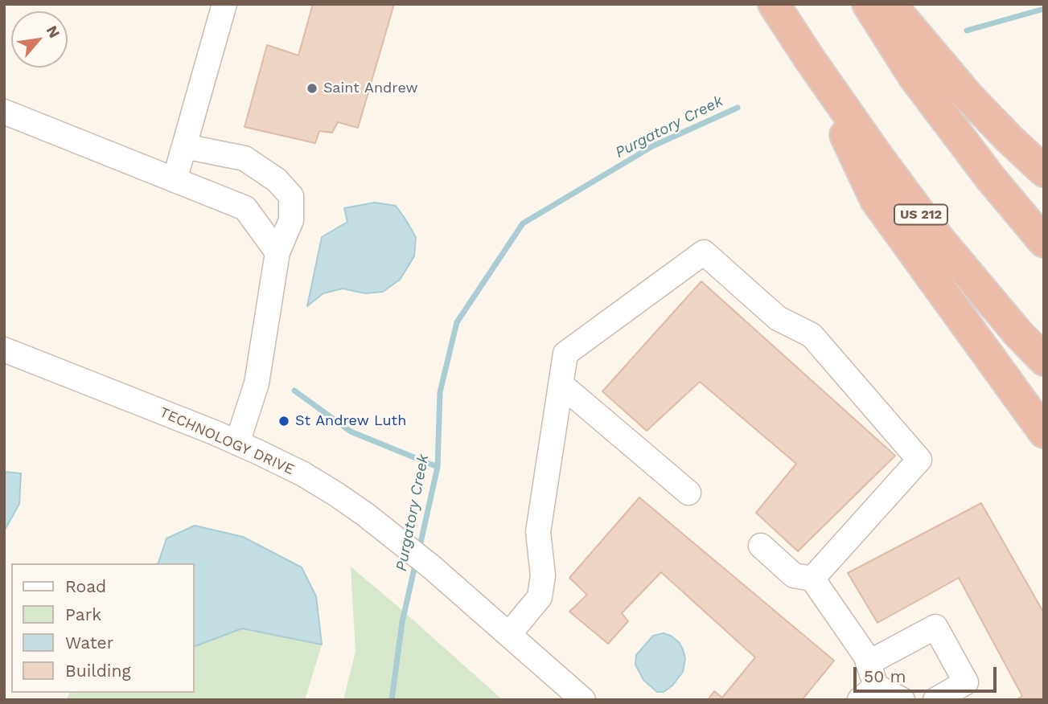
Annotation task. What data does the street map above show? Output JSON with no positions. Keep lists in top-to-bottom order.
{
  "streets": {
    "highway": ["US 212"],
    "street": ["TECHNOLOGY DRIVE"]
  },
  "water": ["Purgatory Creek"],
  "places": ["Saint Andrew", "St Andrew Luth"],
  "legend": [
    "Road",
    "Park",
    "Water",
    "Building"
  ],
  "scale_bar": "50 m",
  "north": "top right"
}
